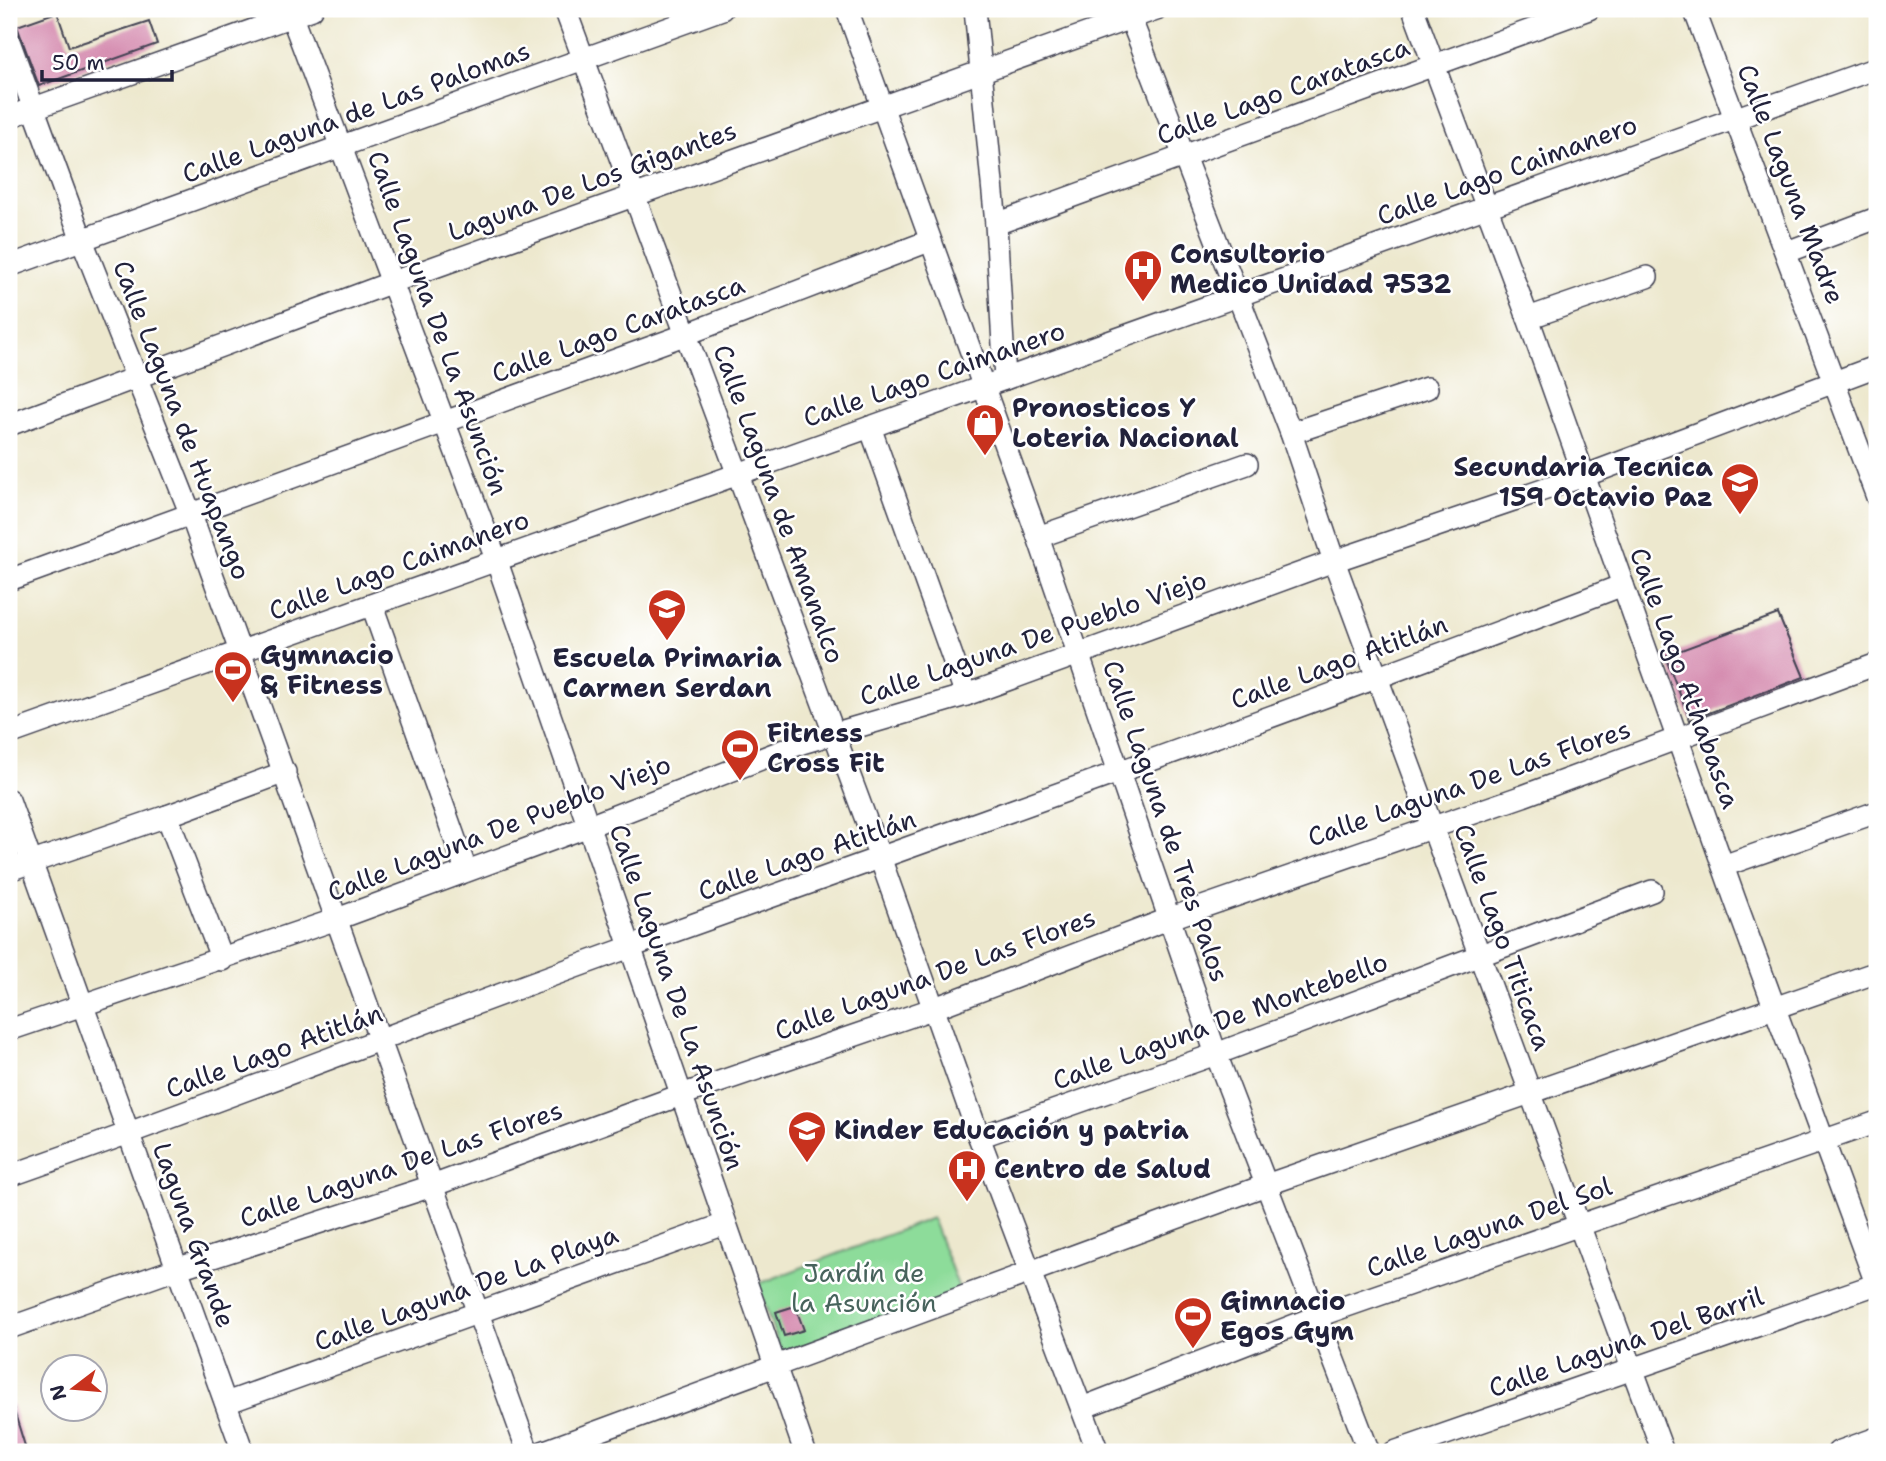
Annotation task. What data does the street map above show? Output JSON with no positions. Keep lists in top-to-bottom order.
{
  "streets": {
    "street": [
      "Calle Lago Caratasca",
      "Calle Laguna de Las Palomas",
      "Calle Lago Caimanero",
      "Laguna De Los Gigantes",
      "Calle Laguna Madre",
      "Calle Laguna De La Asunción",
      "Calle Laguna de Huapango",
      "Calle Laguna de Amanalco",
      "Calle Laguna De Pueblo Viejo",
      "Calle Lago Atitlán",
      "Calle Lago Athabasca",
      "Calle Laguna De Las Flores",
      "Calle Laguna de Tres Palos",
      "Calle Lago Titicaca",
      "Calle Laguna De Montebello",
      "Calle Laguna Del Sol",
      "Laguna Grande",
      "Calle Laguna De La Playa",
      "Calle Laguna Del Barril"
    ]
  },
  "crossings": [
    ["Calle Lago Caratasca", "Calle Laguna De La Asunción"],
    ["Calle Lago Caratasca", "Calle Laguna de Huapango"],
    ["Calle Lago Caratasca", "Calle Laguna de Amanalco"],
    ["Calle Lago Caratasca", "Calle Lago Athabasca"],
    ["Calle Lago Caratasca", "Calle Laguna de Tres Palos"],
    ["Calle Lago Caratasca", "Calle Lago Titicaca"],
    ["Calle Laguna de Las Palomas", "Calle Laguna De La Asunción"],
    ["Calle Laguna de Las Palomas", "Calle Laguna de Huapango"],
    ["Calle Laguna de Las Palomas", "Calle Laguna de Amanalco"],
    ["Calle Lago Caimanero", "Calle Laguna Madre"],
    ["Calle Lago Caimanero", "Calle Laguna De La Asunción"],
    ["Calle Lago Caimanero", "Calle Laguna de Huapango"],
    ["Calle Lago Caimanero", "Calle Laguna de Amanalco"],
    ["Calle Lago Caimanero", "Calle Lago Athabasca"],
    ["Calle Lago Caimanero", "Calle Laguna de Tres Palos"],
    ["Calle Lago Caimanero", "Calle Lago Titicaca"],
    ["Laguna De Los Gigantes", "Calle Laguna De La Asunción"],
    ["Laguna De Los Gigantes", "Calle Laguna de Huapango"],
    ["Laguna De Los Gigantes", "Calle Laguna de Amanalco"],
    ["Laguna De Los Gigantes", "Calle Laguna de Tres Palos"],
    ["Laguna De Los Gigantes", "Calle Lago Titicaca"],
    ["Calle Laguna Madre", "Calle Laguna De Pueblo Viejo"],
    ["Calle Laguna De La Asunción", "Calle Laguna De Pueblo Viejo"],
    ["Calle Laguna De La Asunción", "Calle Lago Atitlán"],
    ["Calle Laguna De La Asunción", "Calle Laguna De Las Flores"],
    ["Calle Laguna De La Asunción", "Calle Laguna De La Playa"],
    ["Calle Laguna de Huapango", "Calle Laguna De Pueblo Viejo"],
    ["Calle Laguna de Huapango", "Calle Lago Atitlán"],
    ["Calle Laguna de Huapango", "Calle Laguna De Las Flores"],
    ["Calle Laguna de Huapango", "Calle Laguna De La Playa"],
    ["Calle Laguna de Amanalco", "Calle Laguna De Pueblo Viejo"],
    ["Calle Laguna de Amanalco", "Calle Lago Atitlán"],
    ["Calle Laguna de Amanalco", "Calle Laguna De Las Flores"],
    ["Calle Laguna de Amanalco", "Calle Laguna De Montebello"],
    ["Calle Laguna de Amanalco", "Calle Laguna Del Sol"],
    ["Calle Laguna De Pueblo Viejo", "Calle Lago Athabasca"],
    ["Calle Laguna De Pueblo Viejo", "Calle Laguna de Tres Palos"],
    ["Calle Laguna De Pueblo Viejo", "Calle Lago Titicaca"],
    ["Calle Laguna De Pueblo Viejo", "Laguna Grande"],
    ["Calle Lago Atitlán", "Calle Lago Athabasca"],
    ["Calle Lago Atitlán", "Calle Laguna de Tres Palos"],
    ["Calle Lago Atitlán", "Calle Lago Titicaca"],
    ["Calle Lago Atitlán", "Laguna Grande"],
    ["Calle Lago Athabasca", "Calle Laguna De Las Flores"],
    ["Calle Lago Athabasca", "Calle Laguna Del Sol"],
    ["Calle Lago Athabasca", "Calle Laguna Del Barril"],
    ["Calle Laguna De Las Flores", "Calle Laguna de Tres Palos"],
    ["Calle Laguna De Las Flores", "Calle Lago Titicaca"],
    ["Calle Laguna De Las Flores", "Laguna Grande"],
    ["Calle Laguna de Tres Palos", "Calle Laguna De Montebello"],
    ["Calle Laguna de Tres Palos", "Calle Laguna Del Sol"],
    ["Calle Lago Titicaca", "Calle Laguna De Montebello"],
    ["Calle Lago Titicaca", "Calle Laguna Del Sol"],
    ["Calle Lago Titicaca", "Calle Laguna Del Barril"],
    ["Laguna Grande", "Calle Laguna De La Playa"]
  ],
  "parks": ["Jardín de la Asunción"],
  "places": {
    "hospital": ["Consultorio Medico Unidad 7532", "Centro de Salud"],
    "shop": ["Pronosticos Y Loteria Nacional"],
    "school or university": ["Secundaria Tecnica 159 Octavio Paz", "Escuela Primaria Carmen Serdan", "Kinder Educación y patria"],
    "sports": ["Gymnacio & Fitness", "Fitness Cross Fit", "Gimnacio Egos Gym"]
  },
  "scale_bar": "50 m",
  "north": "left"
}
